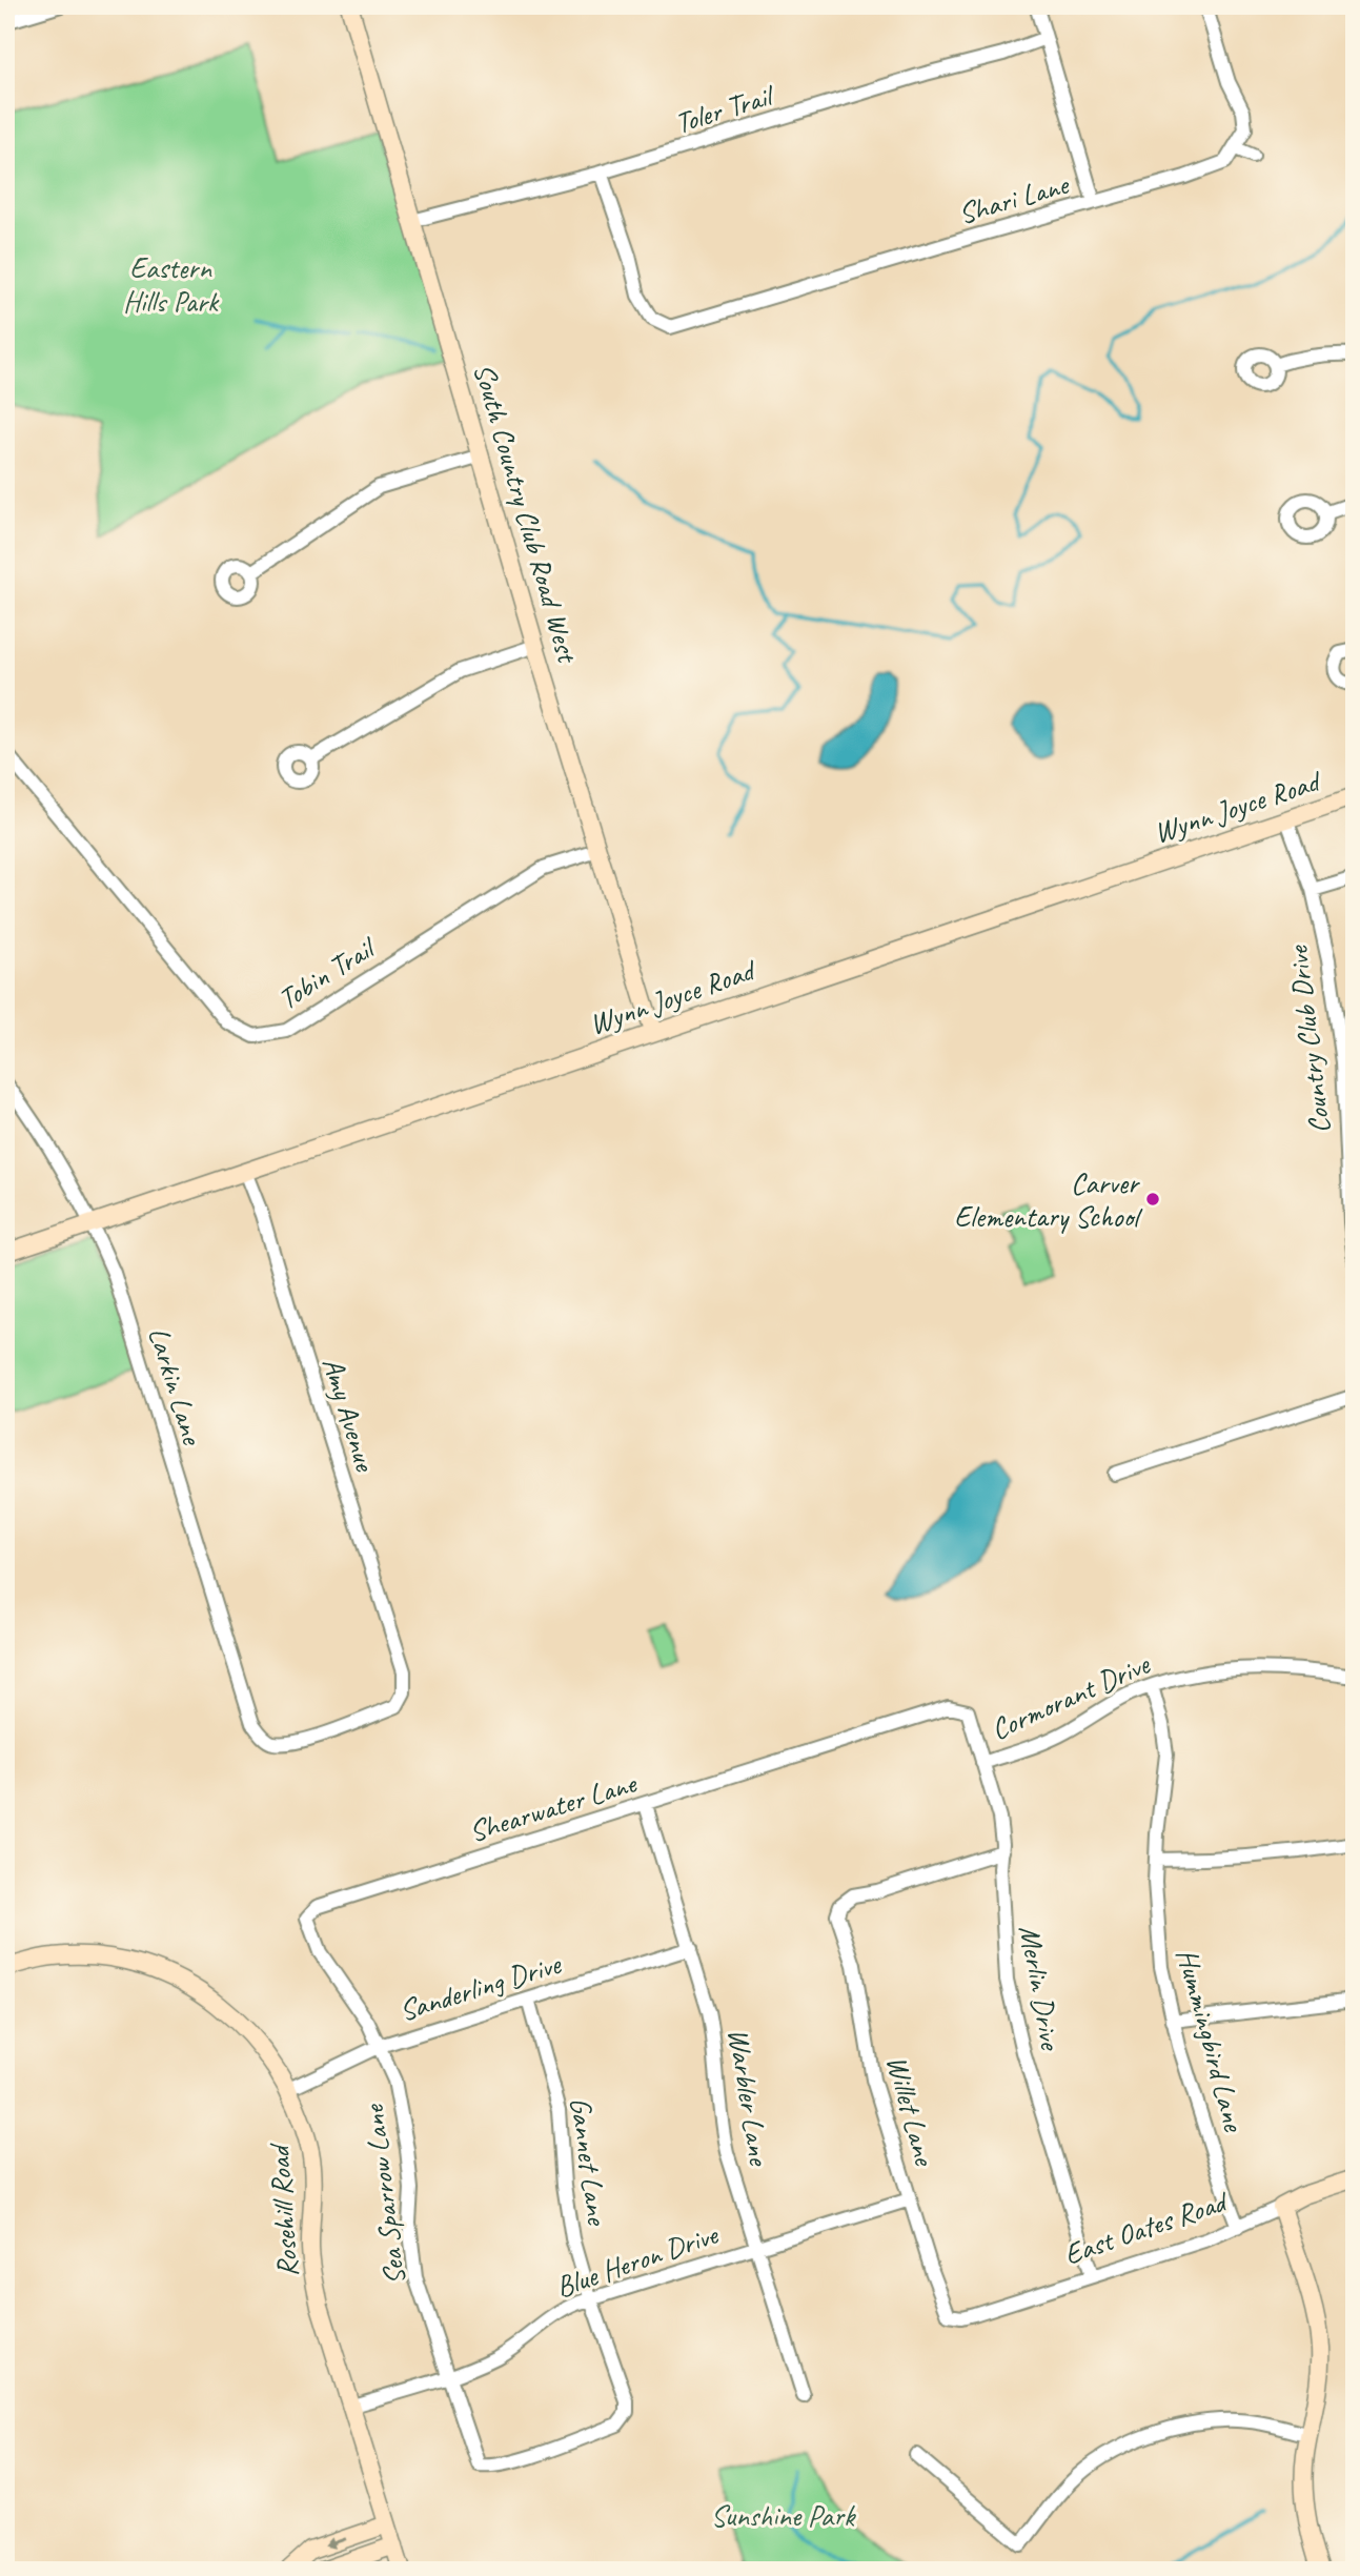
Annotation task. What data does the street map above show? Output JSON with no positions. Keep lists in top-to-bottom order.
{
  "streets": {
    "street": [
      "Toler Trail",
      "Shari Lane",
      "South Country Club Road West",
      "Wynn Joyce Road",
      "Tobin Trail",
      "Country Club Drive",
      "Larkin Lane",
      "Amy Avenue",
      "Cormorant Drive",
      "Shearwater Lane",
      "Sanderling Drive",
      "Merlin Drive",
      "Hummingbird Lane",
      "Warbler Lane",
      "Willet Lane",
      "Gannet Lane",
      "Sea Sparrow Lane",
      "Rosehill Road",
      "East Oates Road",
      "Blue Heron Drive"
    ]
  },
  "crossings": [
    ["Toler Trail", "Shari Lane"],
    ["Toler Trail", "South Country Club Road West"],
    ["South Country Club Road West", "Wynn Joyce Road"],
    ["South Country Club Road West", "Tobin Trail"],
    ["Wynn Joyce Road", "Country Club Drive"],
    ["Wynn Joyce Road", "Larkin Lane"],
    ["Wynn Joyce Road", "Amy Avenue"],
    ["Larkin Lane", "Amy Avenue"],
    ["Cormorant Drive", "Merlin Drive"],
    ["Cormorant Drive", "Hummingbird Lane"],
    ["Shearwater Lane", "Sanderling Drive"],
    ["Shearwater Lane", "Merlin Drive"],
    ["Shearwater Lane", "Warbler Lane"],
    ["Shearwater Lane", "Sea Sparrow Lane"],
    ["Sanderling Drive", "Warbler Lane"],
    ["Sanderling Drive", "Gannet Lane"],
    ["Sanderling Drive", "Sea Sparrow Lane"],
    ["Sanderling Drive", "Rosehill Road"],
    ["Merlin Drive", "Willet Lane"],
    ["Merlin Drive", "East Oates Road"],
    ["Hummingbird Lane", "East Oates Road"],
    ["Warbler Lane", "Blue Heron Drive"],
    ["Willet Lane", "East Oates Road"],
    ["Willet Lane", "Blue Heron Drive"],
    ["Gannet Lane", "Sea Sparrow Lane"],
    ["Gannet Lane", "Blue Heron Drive"],
    ["Sea Sparrow Lane", "Blue Heron Drive"],
    ["Rosehill Road", "Blue Heron Drive"]
  ],
  "parks": ["Eastern Hills Park", "Sunshine Park"],
  "places": ["Carver Elementary School"]
}
